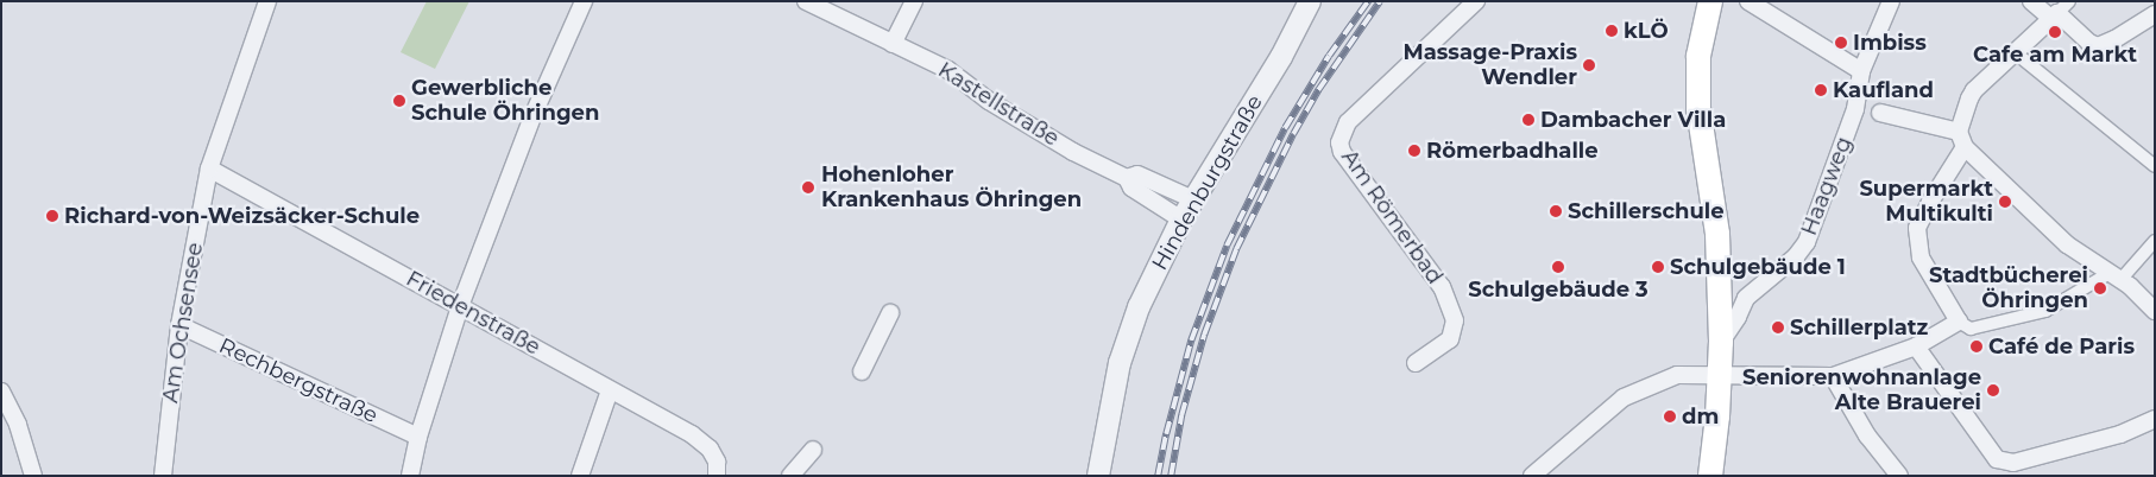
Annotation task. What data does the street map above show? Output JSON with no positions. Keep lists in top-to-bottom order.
{
  "streets": {
    "street": [
      "Kastellstraße",
      "Hindenburgstraße",
      "Haagweg",
      "Am Römerbad",
      "Friedenstraße",
      "Am Ochsensee",
      "Rechbergstraße"
    ]
  },
  "crossings": [
    ["Kastellstraße", "Hindenburgstraße"],
    ["Friedenstraße", "Am Ochsensee"],
    ["Am Ochsensee", "Rechbergstraße"]
  ],
  "places": [
    "kLÖ",
    "Cafe am Markt",
    "Imbiss",
    "Massage-Praxis Wendler",
    "Kaufland",
    "Gewerbliche Schule Öhringen",
    "Dambacher Villa",
    "Römerbadhalle",
    "Hohenloher Krankenhaus Öhringen",
    "Supermarkt Multikulti",
    "Schillerschule",
    "Richard-von-Weizsäcker-Schule",
    "Schulgebäude 3",
    "Schulgebäude 1",
    "Stadtbücherei Öhringen",
    "Schillerplatz",
    "Café de Paris",
    "Seniorenwohnanlage Alte Brauerei",
    "dm"
  ]
}
